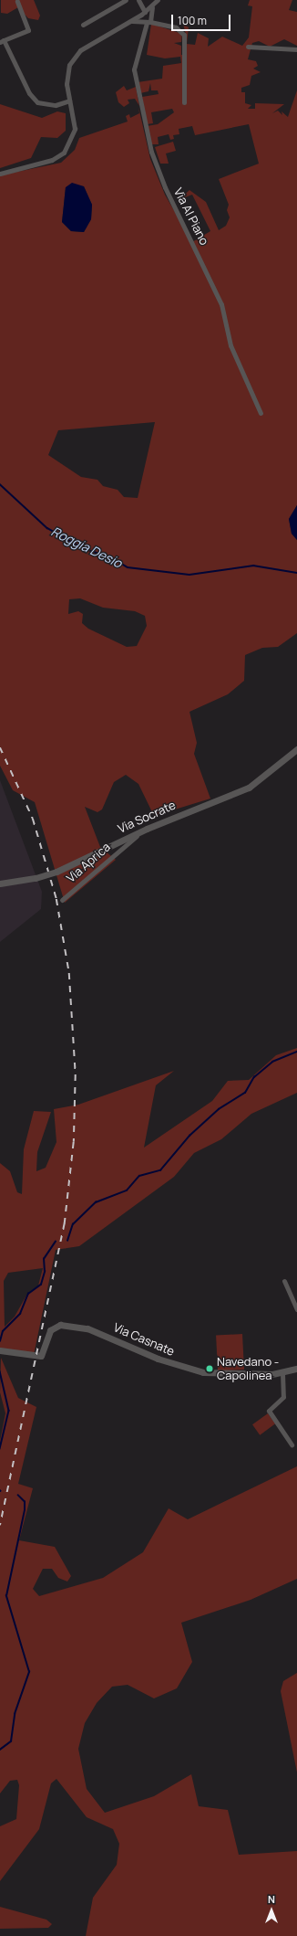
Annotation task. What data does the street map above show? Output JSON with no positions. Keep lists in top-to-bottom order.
{
  "streets": {
    "street": [
      "Via Al Piano",
      "Via Socrate",
      "Via Aprica",
      "Via Casnate"
    ]
  },
  "crossings": [
    ["Via Socrate", "Via Aprica"]
  ],
  "water": ["Roggia Desio"],
  "places": ["Navedano - Capolinea"],
  "scale_bar": "100 m",
  "north": "top"
}
